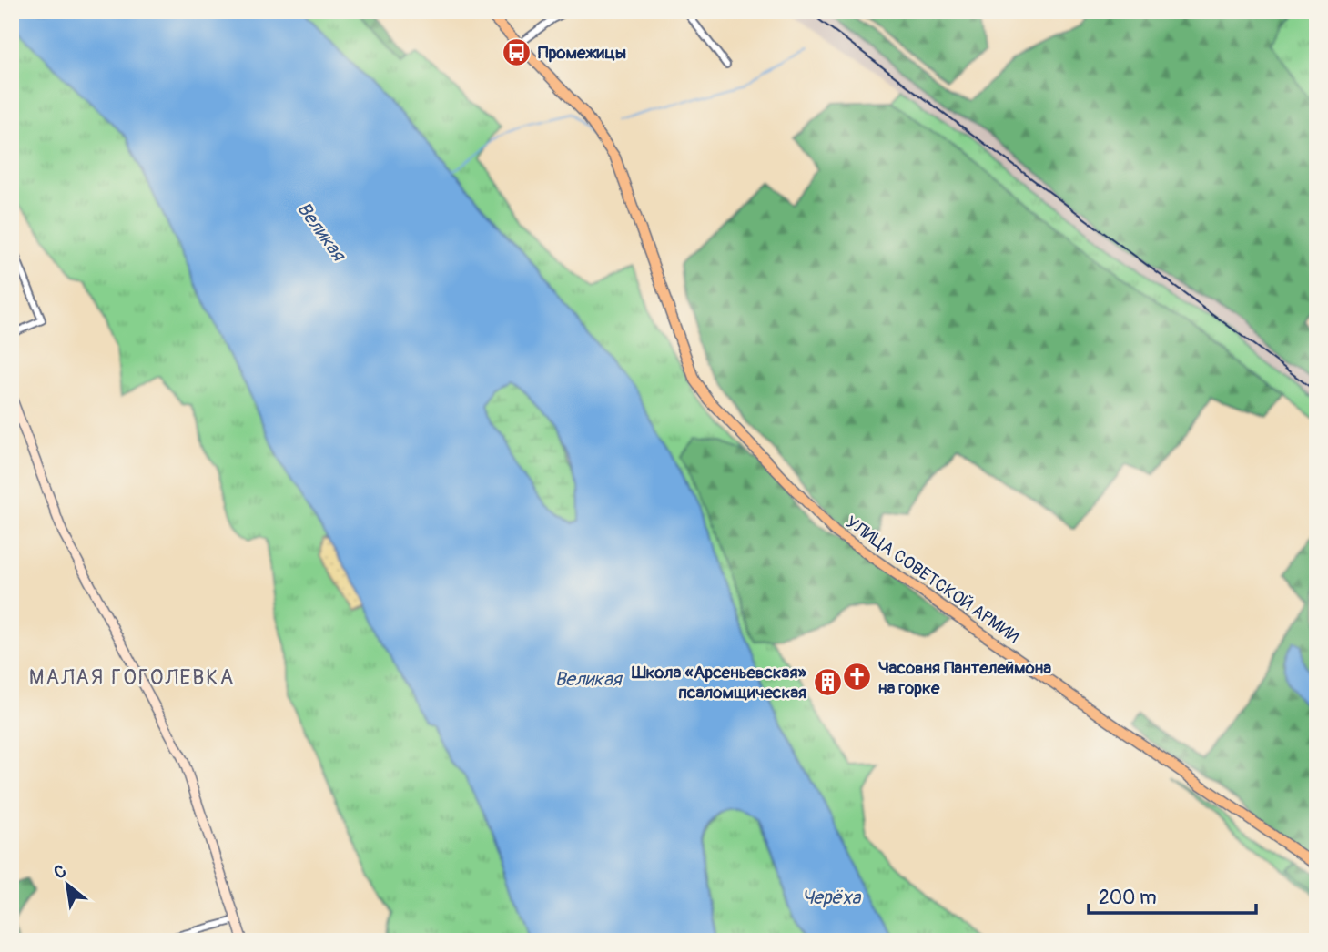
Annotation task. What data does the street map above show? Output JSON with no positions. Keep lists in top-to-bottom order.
{
  "streets": {
    "main road": ["УЛИЦА СОВЕТСКОЙ АРМИИ"]
  },
  "districts": ["МАЛАЯ ГОГОЛЕВКА"],
  "water": ["Великая", "Черёха"],
  "places": {
    "bus stop": ["Промежицы"],
    "church": ["Часовня Пантелеймона на горке"],
    "building": ["Школа «Арсеньевская» псаломщическая"]
  },
  "scale_bar": "200 m",
  "north": "top left"
}
